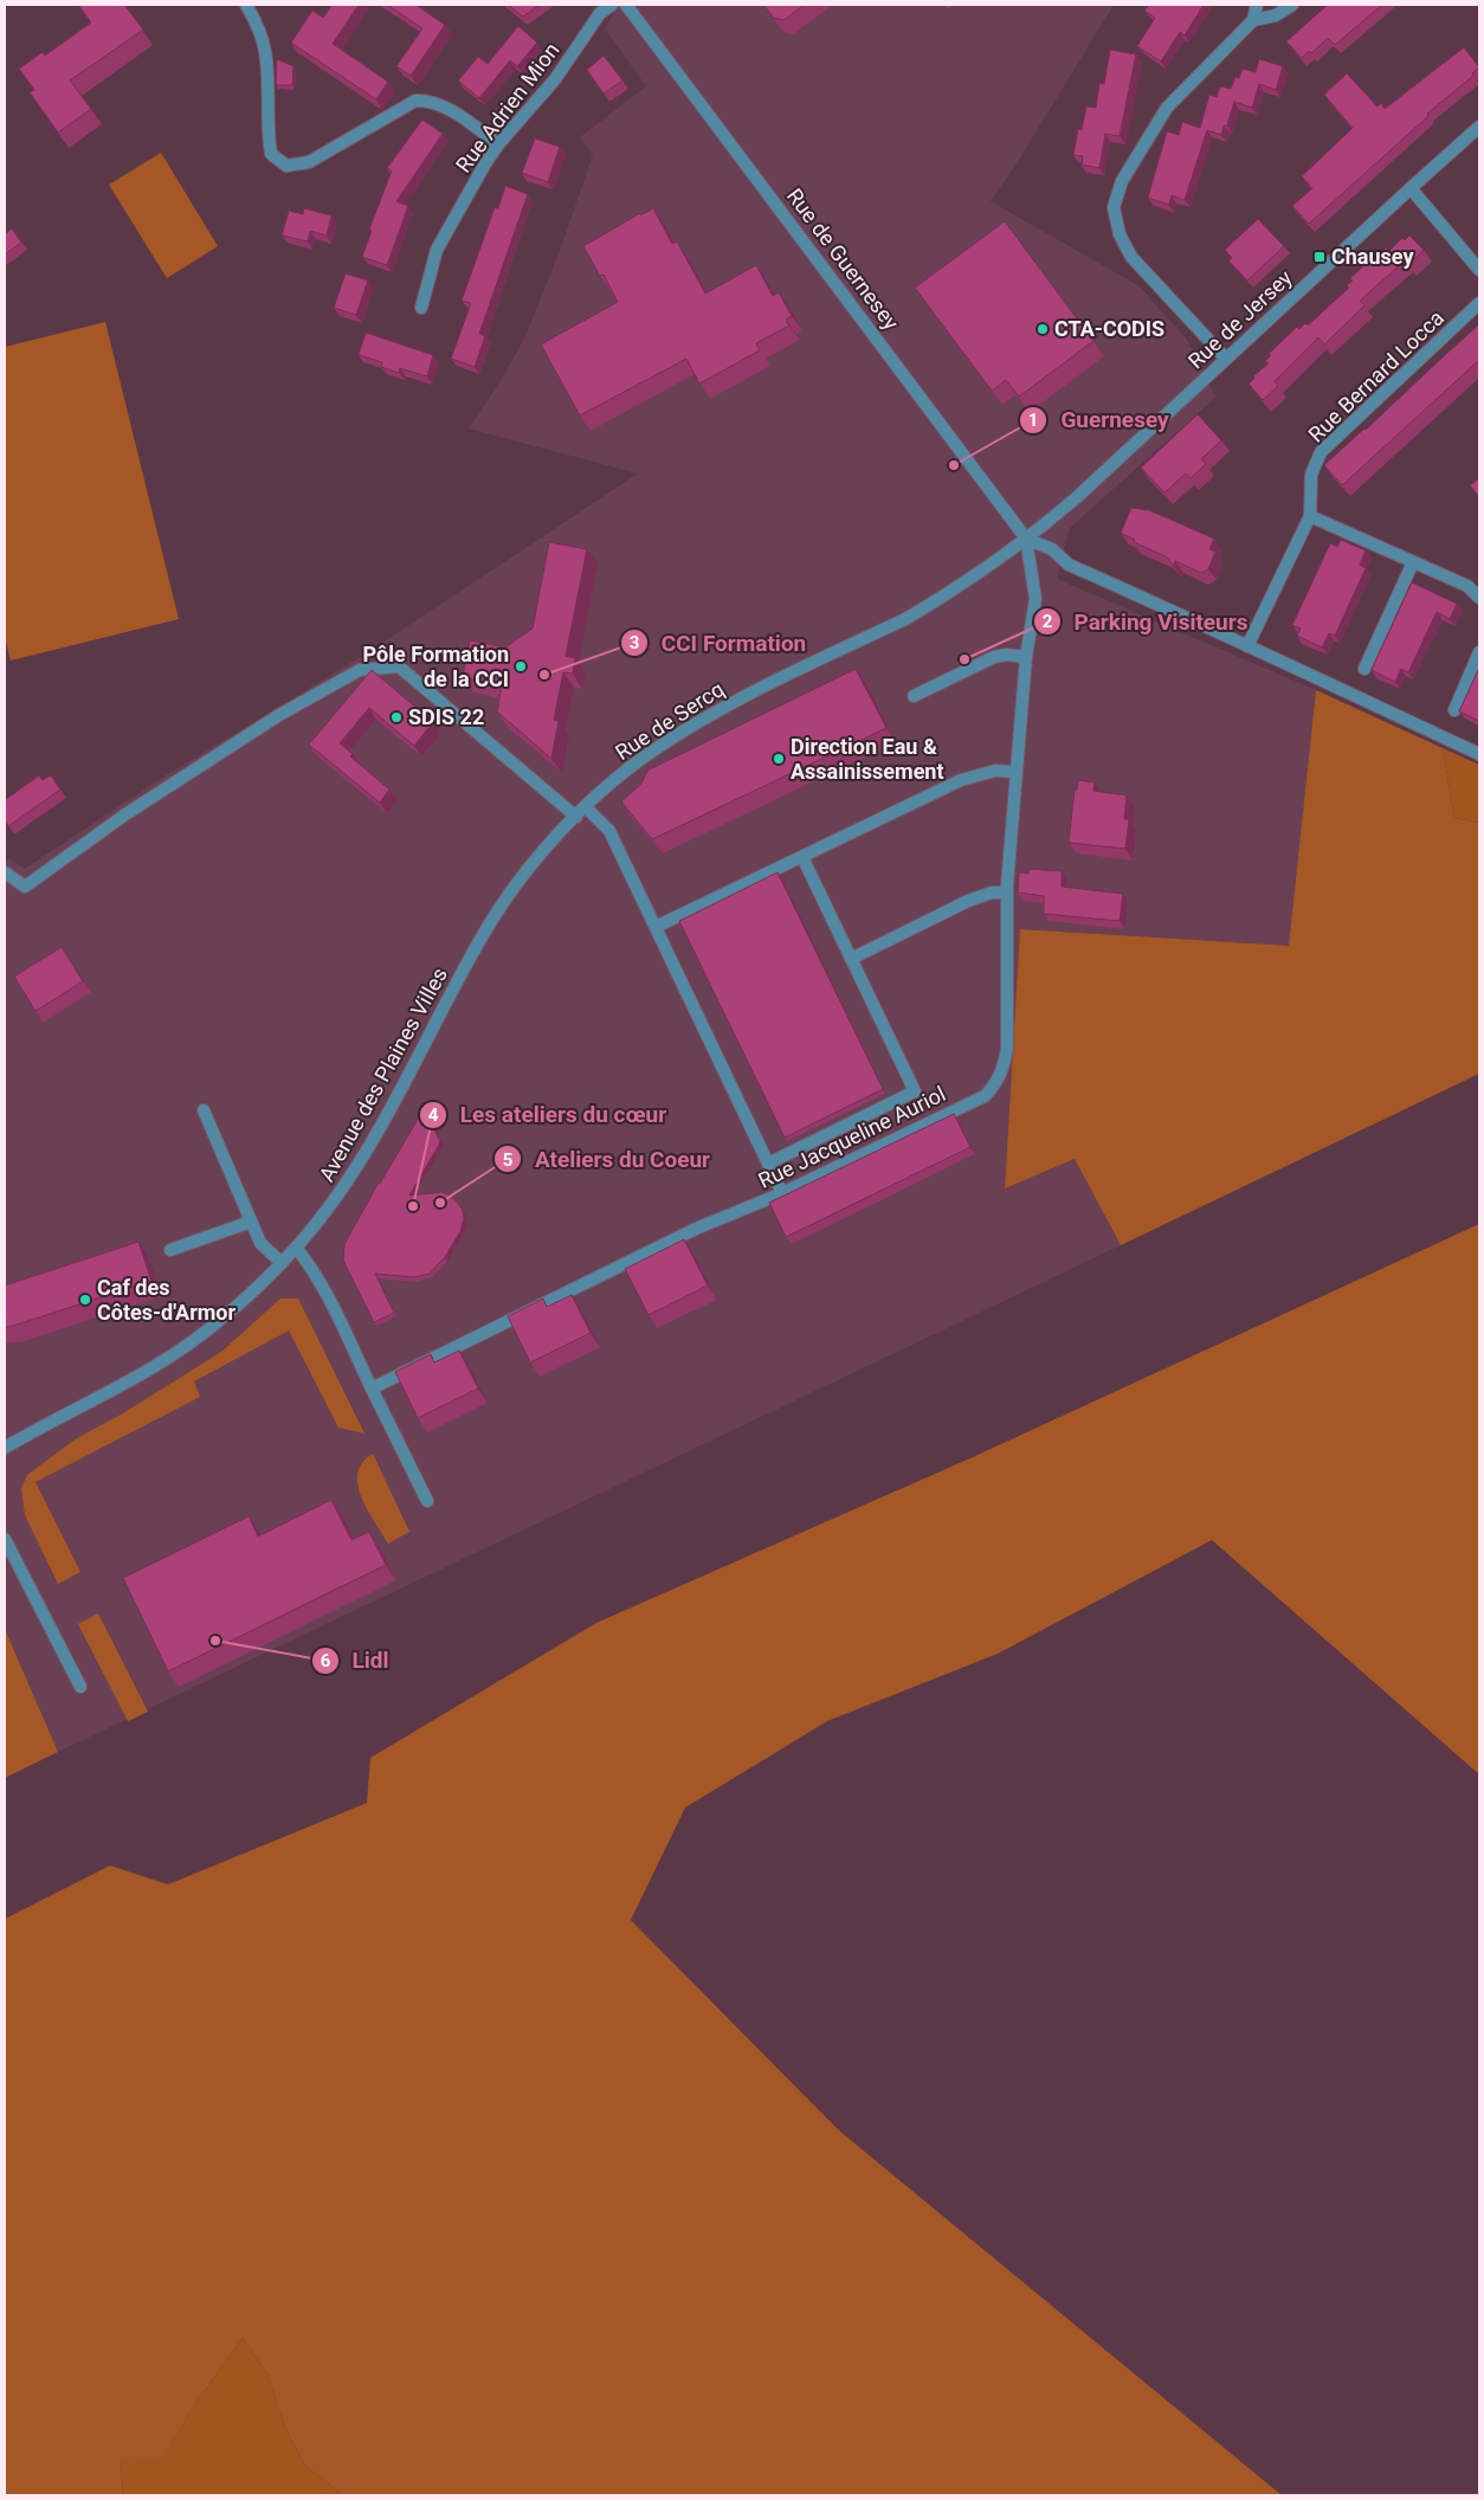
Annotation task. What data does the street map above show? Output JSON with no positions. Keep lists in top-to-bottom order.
{
  "streets": {
    "street": [
      "Rue Adrien Mion",
      "Rue de Guernesey",
      "Rue de Jersey",
      "Rue Bernard Locca",
      "Rue de Sercq",
      "Avenue des Plaines Villes",
      "Rue Jacqueline Auriol"
    ]
  },
  "crossings": [
    ["Rue de Guernesey", "Rue de Jersey"],
    ["Rue de Guernesey", "Rue de Sercq"],
    ["Rue de Guernesey", "Rue Jacqueline Auriol"],
    ["Rue de Jersey", "Rue de Sercq"],
    ["Rue de Jersey", "Rue Jacqueline Auriol"],
    ["Rue de Sercq", "Avenue des Plaines Villes"],
    ["Rue de Sercq", "Rue Jacqueline Auriol"]
  ],
  "places": {
    "transit": ["Chausey"],
    "other": [
      "CTA-CODIS",
      "Guernesey",
      "Parking Visiteurs",
      "Pôle Formation de la CCI",
      "CCI Formation",
      "SDIS 22",
      "Direction Eau & Assainissement",
      "Ateliers du Coeur",
      "Les ateliers du cœur",
      "Caf des Côtes-d'Armor",
      "Lidl"
    ]
  }
}
